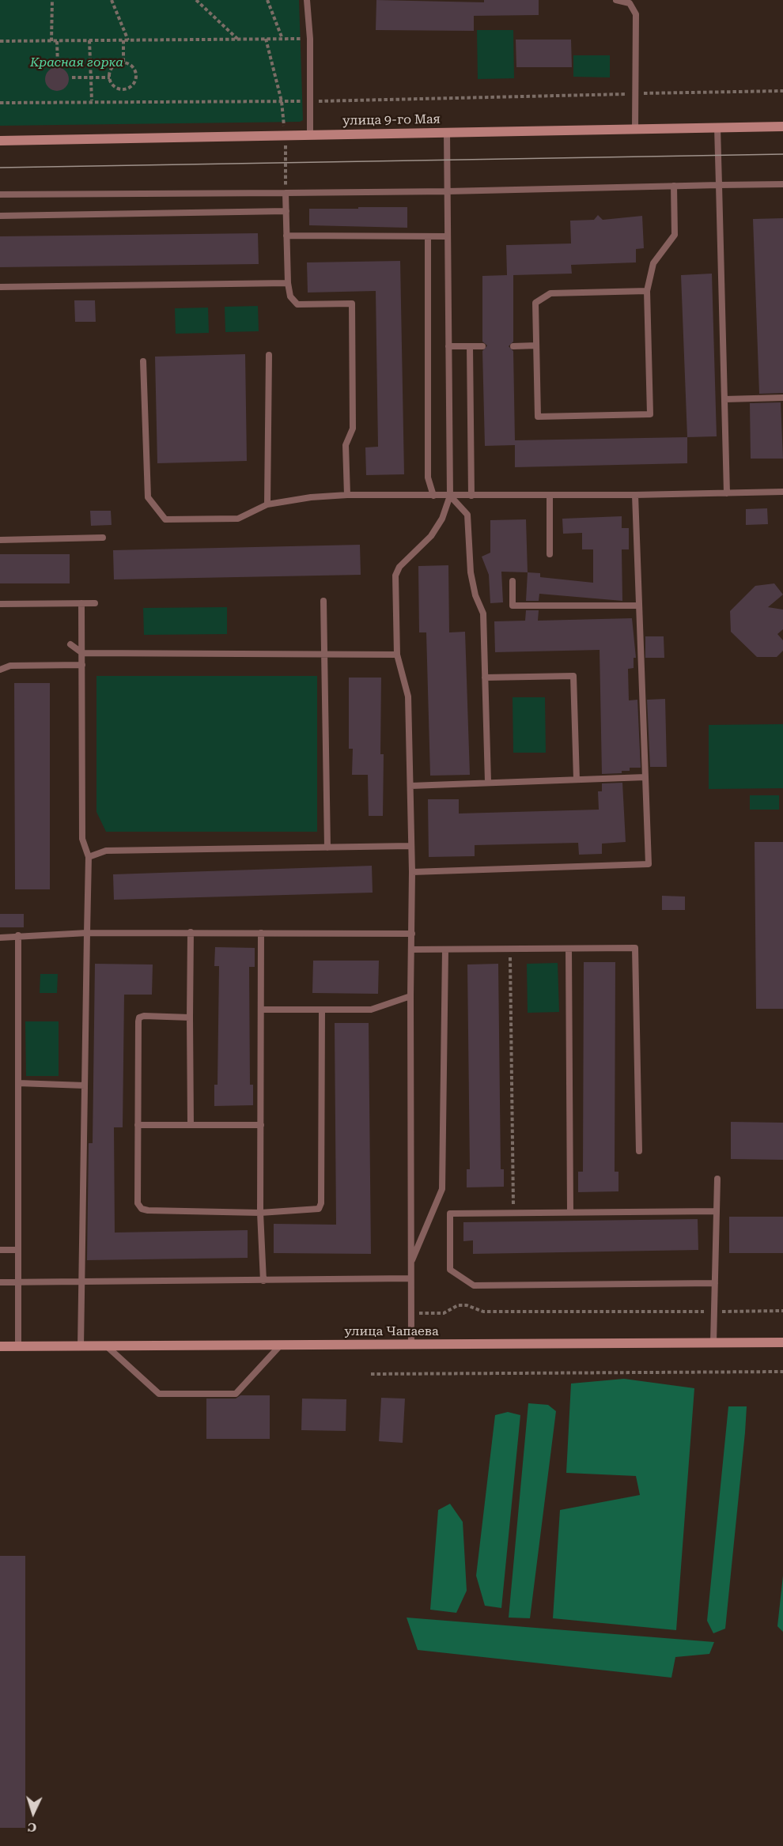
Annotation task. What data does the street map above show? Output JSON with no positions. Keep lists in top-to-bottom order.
{
  "streets": {
    "street": ["улица 9-го Мая", "улица Чапаева"]
  },
  "parks": ["Красная горка"],
  "north": "bottom"
}
